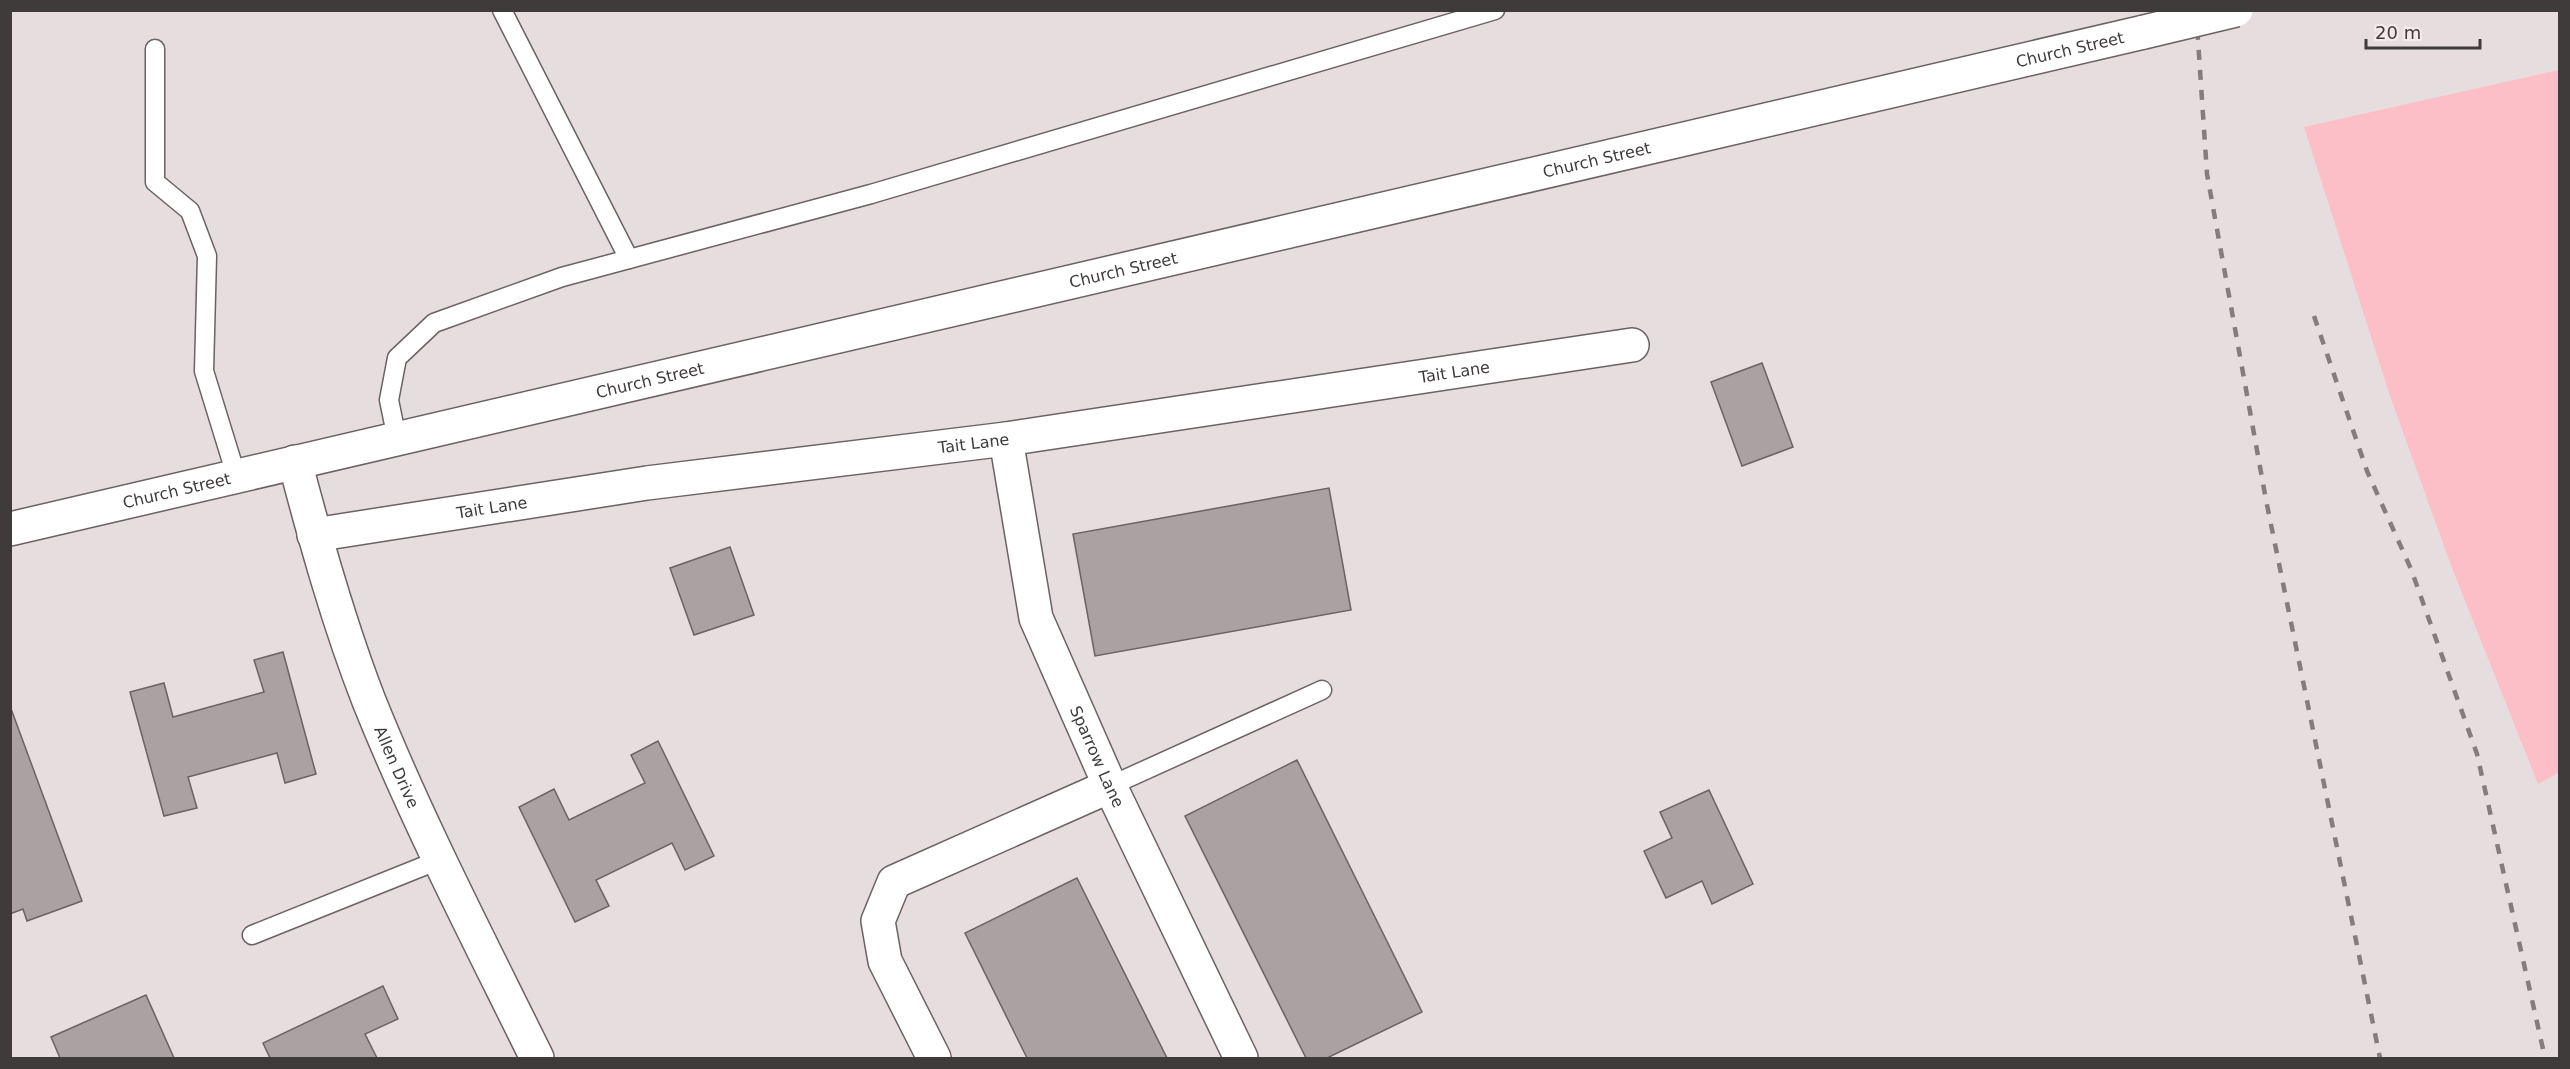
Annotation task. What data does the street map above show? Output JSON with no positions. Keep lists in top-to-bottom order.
{
  "streets": {
    "street": [
      "Church Street",
      "Tait Lane",
      "Sparrow Lane",
      "Allen Drive"
    ]
  },
  "crossings": [
    ["Church Street", "Allen Drive"],
    ["Tait Lane", "Sparrow Lane"],
    ["Tait Lane", "Allen Drive"]
  ],
  "scale_bar": "20 m"
}
